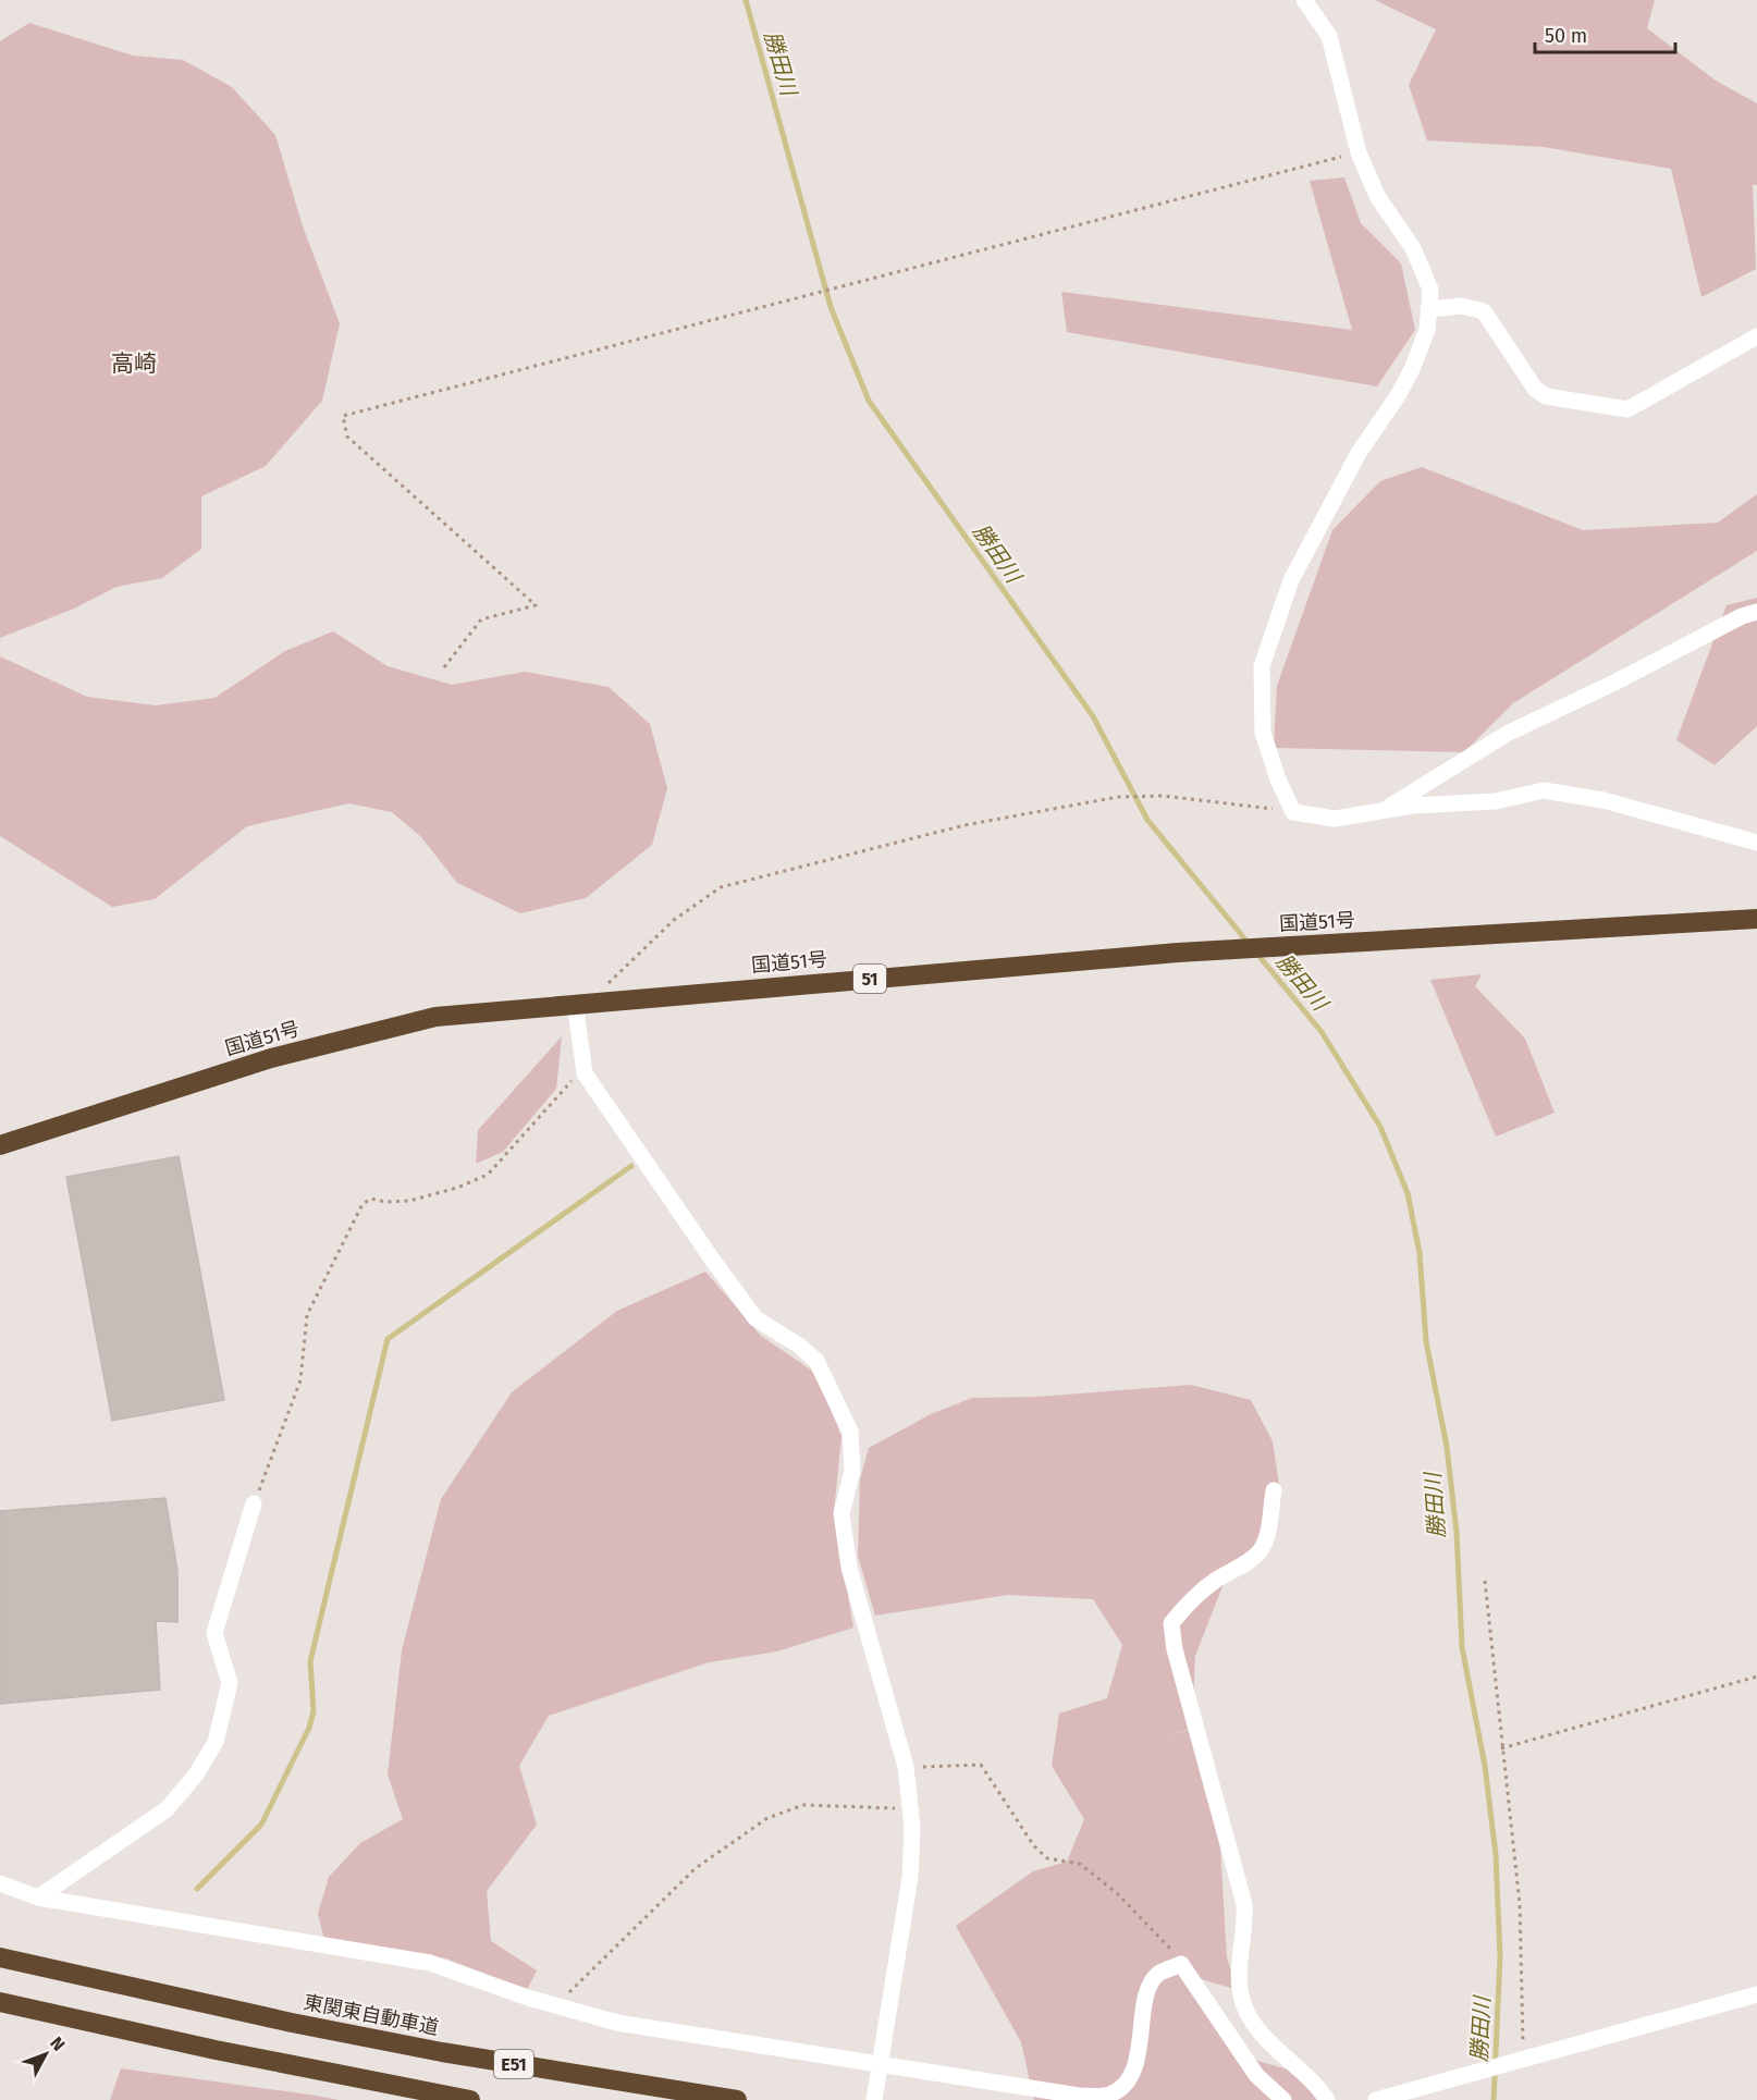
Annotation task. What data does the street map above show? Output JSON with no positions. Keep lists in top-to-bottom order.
{
  "streets": {
    "highway": [
      "国道51号",
      "51",
      "東関東自動車道",
      "E51"
    ]
  },
  "districts": ["高崎"],
  "water": ["勝田川"],
  "scale_bar": "50 m",
  "north": "top right"
}
